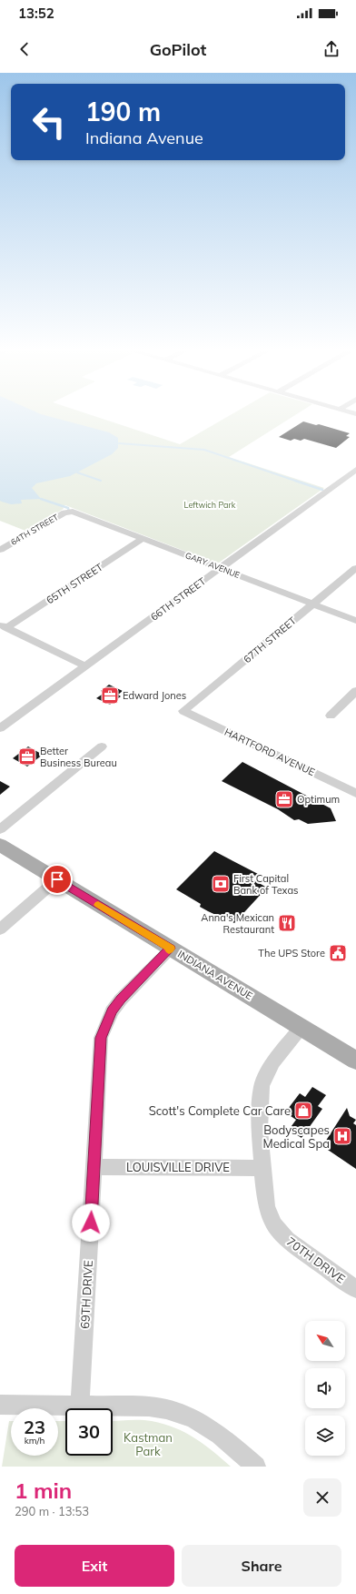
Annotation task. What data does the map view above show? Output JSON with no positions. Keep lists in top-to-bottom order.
{
  "streets": {
    "main road": ["INDIANA AVENUE"],
    "street": [
      "64TH STREET",
      "GARY AVENUE",
      "65TH STREET",
      "66TH STREET",
      "67TH STREET",
      "HARTFORD AVENUE",
      "LOUISVILLE DRIVE",
      "70TH DRIVE",
      "69TH DRIVE"
    ]
  },
  "crossings": [
    ["64TH STREET", "GARY AVENUE"],
    ["GARY AVENUE", "65TH STREET"],
    ["GARY AVENUE", "66TH STREET"],
    ["GARY AVENUE", "67TH STREET"],
    ["67TH STREET", "HARTFORD AVENUE"],
    ["INDIANA AVENUE", "70TH DRIVE"],
    ["INDIANA AVENUE", "69TH DRIVE"],
    ["LOUISVILLE DRIVE", "70TH DRIVE"],
    ["LOUISVILLE DRIVE", "69TH DRIVE"]
  ],
  "parks": ["Leftwich Park", "Kastman Park"],
  "places": {
    "office": ["Edward Jones", "Better Business Bureau", "Optimum"],
    "bank": ["First Capital Bank of Texas"],
    "restaurant": ["Anna's Mexican Restaurant"],
    "public building": ["The UPS Store"],
    "shop": ["Scott's Complete Car Care"],
    "hospital": ["Bodyscapes Medical Spa"]
  },
  "north": "top left",
  "page": {
    "status": "13:52",
    "header": "GoPilot",
    "turn": ["190 m", "Indiana Avenue"],
    "speed": "23 km/h",
    "limit": "30",
    "heading": ["1 min", "290 m · 13:53"],
    "buttons": ["Exit", "Share"]
  }
}
